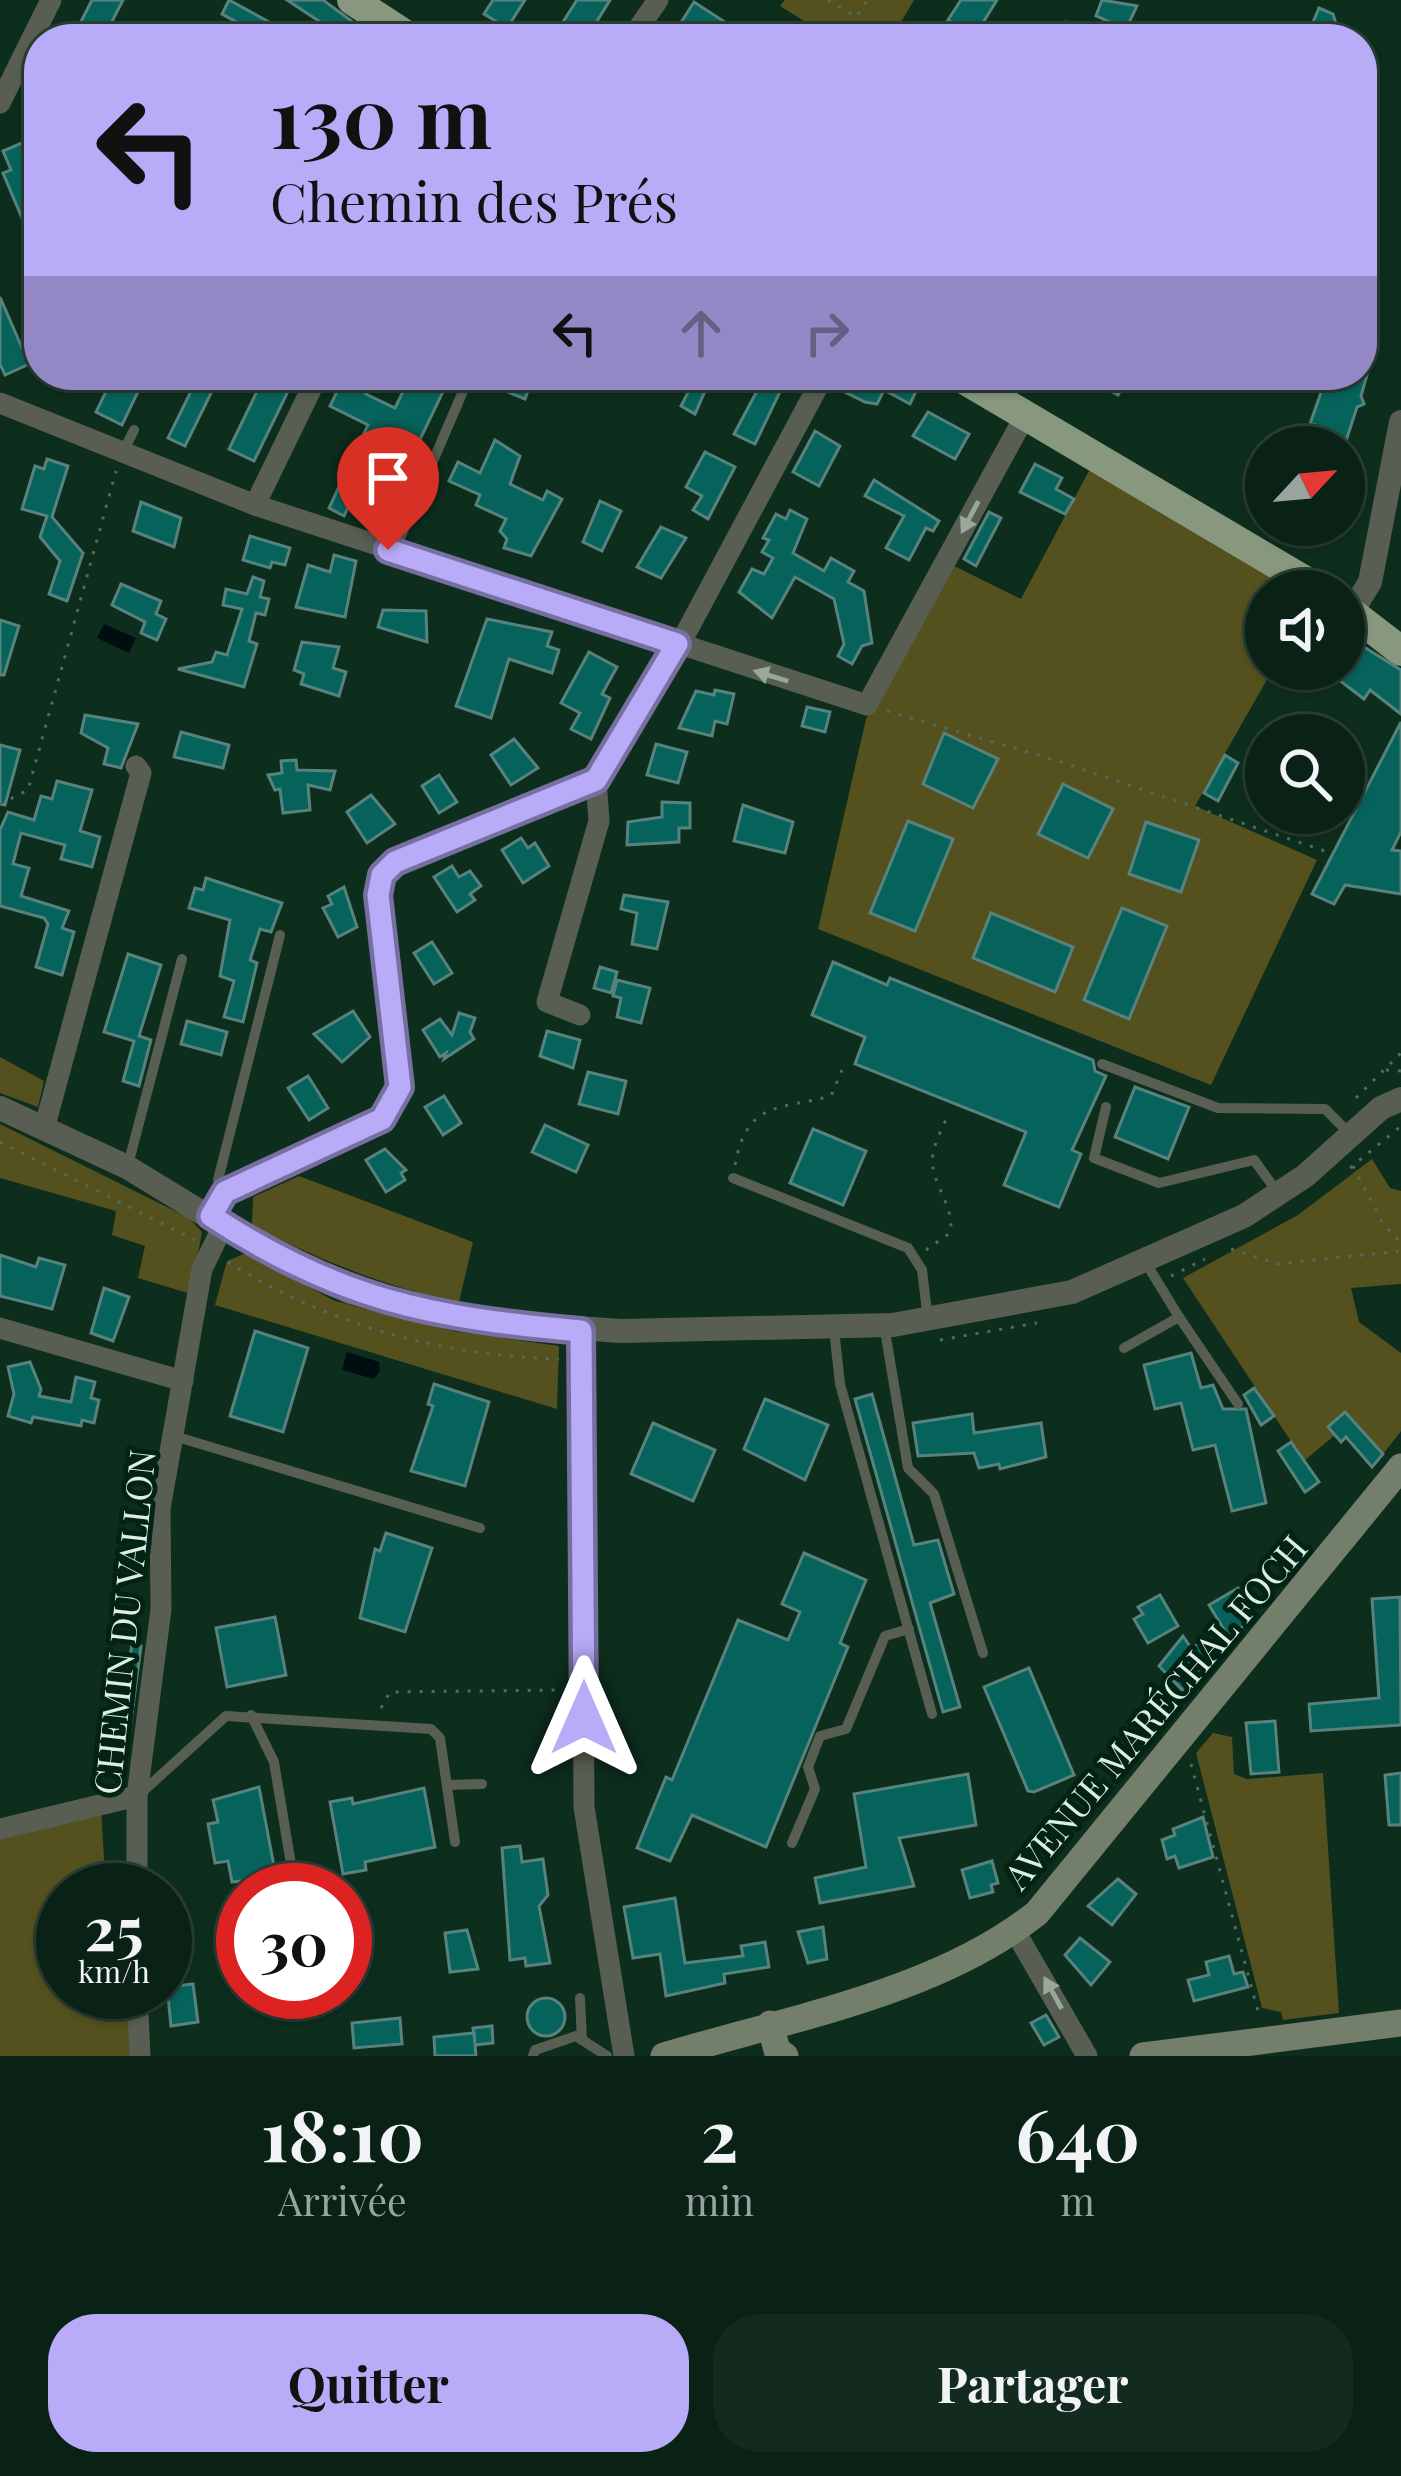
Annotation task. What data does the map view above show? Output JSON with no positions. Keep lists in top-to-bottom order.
{
  "streets": {
    "main road": ["AVENUE MARÉCHAL FOCH"],
    "street": ["CHEMIN DU VALLON"]
  },
  "north": "top right",
  "page": {
    "turn": ["130 m", "Chemin des Prés"],
    "speed": "25 km/h",
    "limit": "30",
    "eta": [
      "18:10",
      "Arrivée",
      "2",
      "min",
      "640",
      "m"
    ],
    "buttons": ["Quitter", "Partager"]
  }
}
